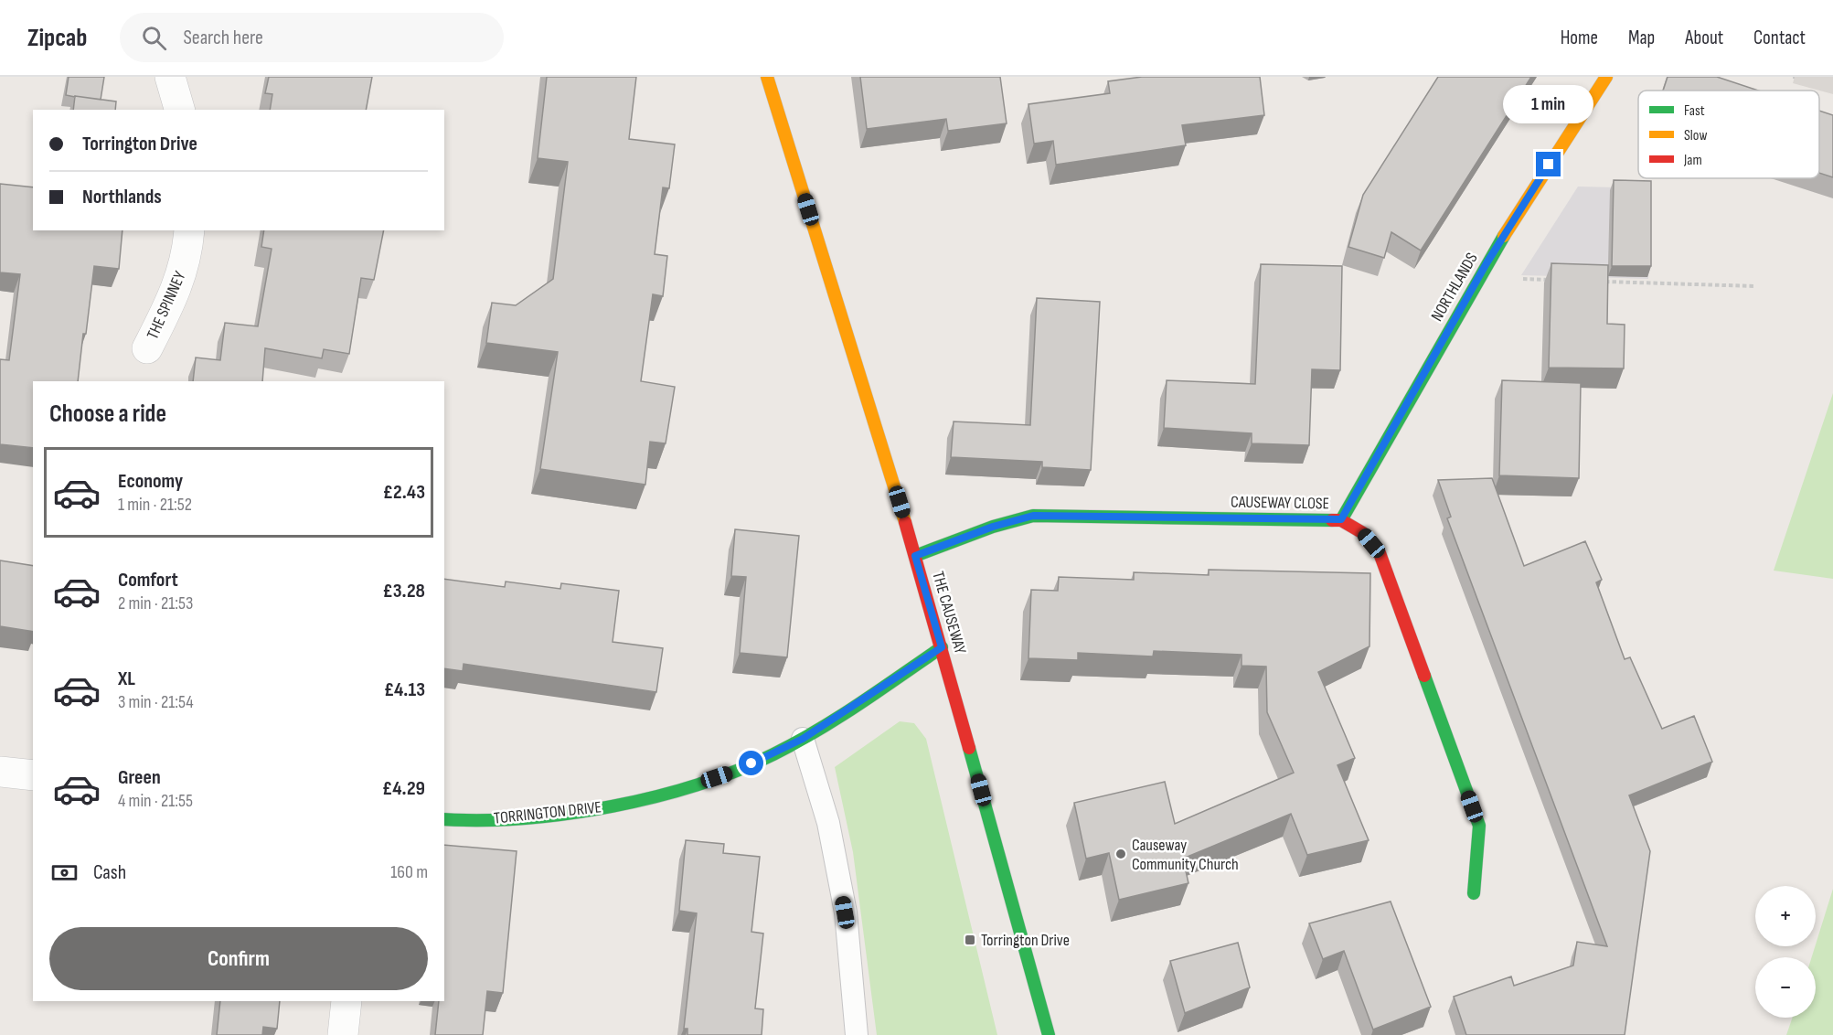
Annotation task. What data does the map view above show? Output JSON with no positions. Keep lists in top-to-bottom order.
{
  "streets": {
    "street": [
      "NORTHLANDS",
      "THE SPINNEY",
      "CAUSEWAY CLOSE",
      "THE CAUSEWAY",
      "TORRINGTON DRIVE"
    ]
  },
  "crossings": [
    ["NORTHLANDS", "CAUSEWAY CLOSE"],
    ["CAUSEWAY CLOSE", "THE CAUSEWAY"],
    ["THE CAUSEWAY", "TORRINGTON DRIVE"]
  ],
  "places": {
    "other": ["Causeway Community Church"],
    "transit": ["Torrington Drive"]
  },
  "legend": ["Fast", "Slow", "Jam"],
  "page": {
    "header": "Zipcab",
    "search": "Search here",
    "nav": [
      "Home",
      "Map",
      "About",
      "Contact"
    ],
    "bubble": "1 min",
    "banner": ["Torrington Drive", "Northlands"],
    "heading": "Choose a ride",
    "list": [
      {
        "name": "Economy",
        "note": "1 min · 21:52",
        "value": "£2.43"
      },
      {
        "name": "Comfort",
        "note": "2 min · 21:53",
        "value": "£3.28"
      },
      {
        "name": "XL",
        "note": "3 min · 21:54",
        "value": "£4.13"
      },
      {
        "name": "Green",
        "note": "4 min · 21:55",
        "value": "£4.29"
      }
    ],
    "pay": ["Cash", "160 m"],
    "map_buttons": ["+", "−"],
    "buttons": "Confirm"
  }
}
